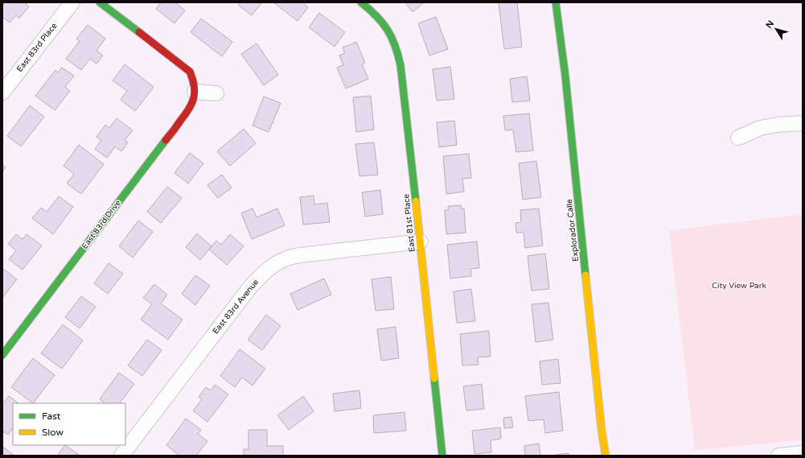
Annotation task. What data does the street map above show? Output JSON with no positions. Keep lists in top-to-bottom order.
{
  "streets": {
    "street": [
      "East 83rd Place",
      "East 81st Place",
      "East 83rd Drive",
      "Explorador Calle",
      "East 83rd Avenue"
    ]
  },
  "crossings": [
    ["East 81st Place", "East 83rd Avenue"]
  ],
  "parks": ["City View Park"],
  "legend": ["Fast", "Slow"],
  "north": "top left"
}
